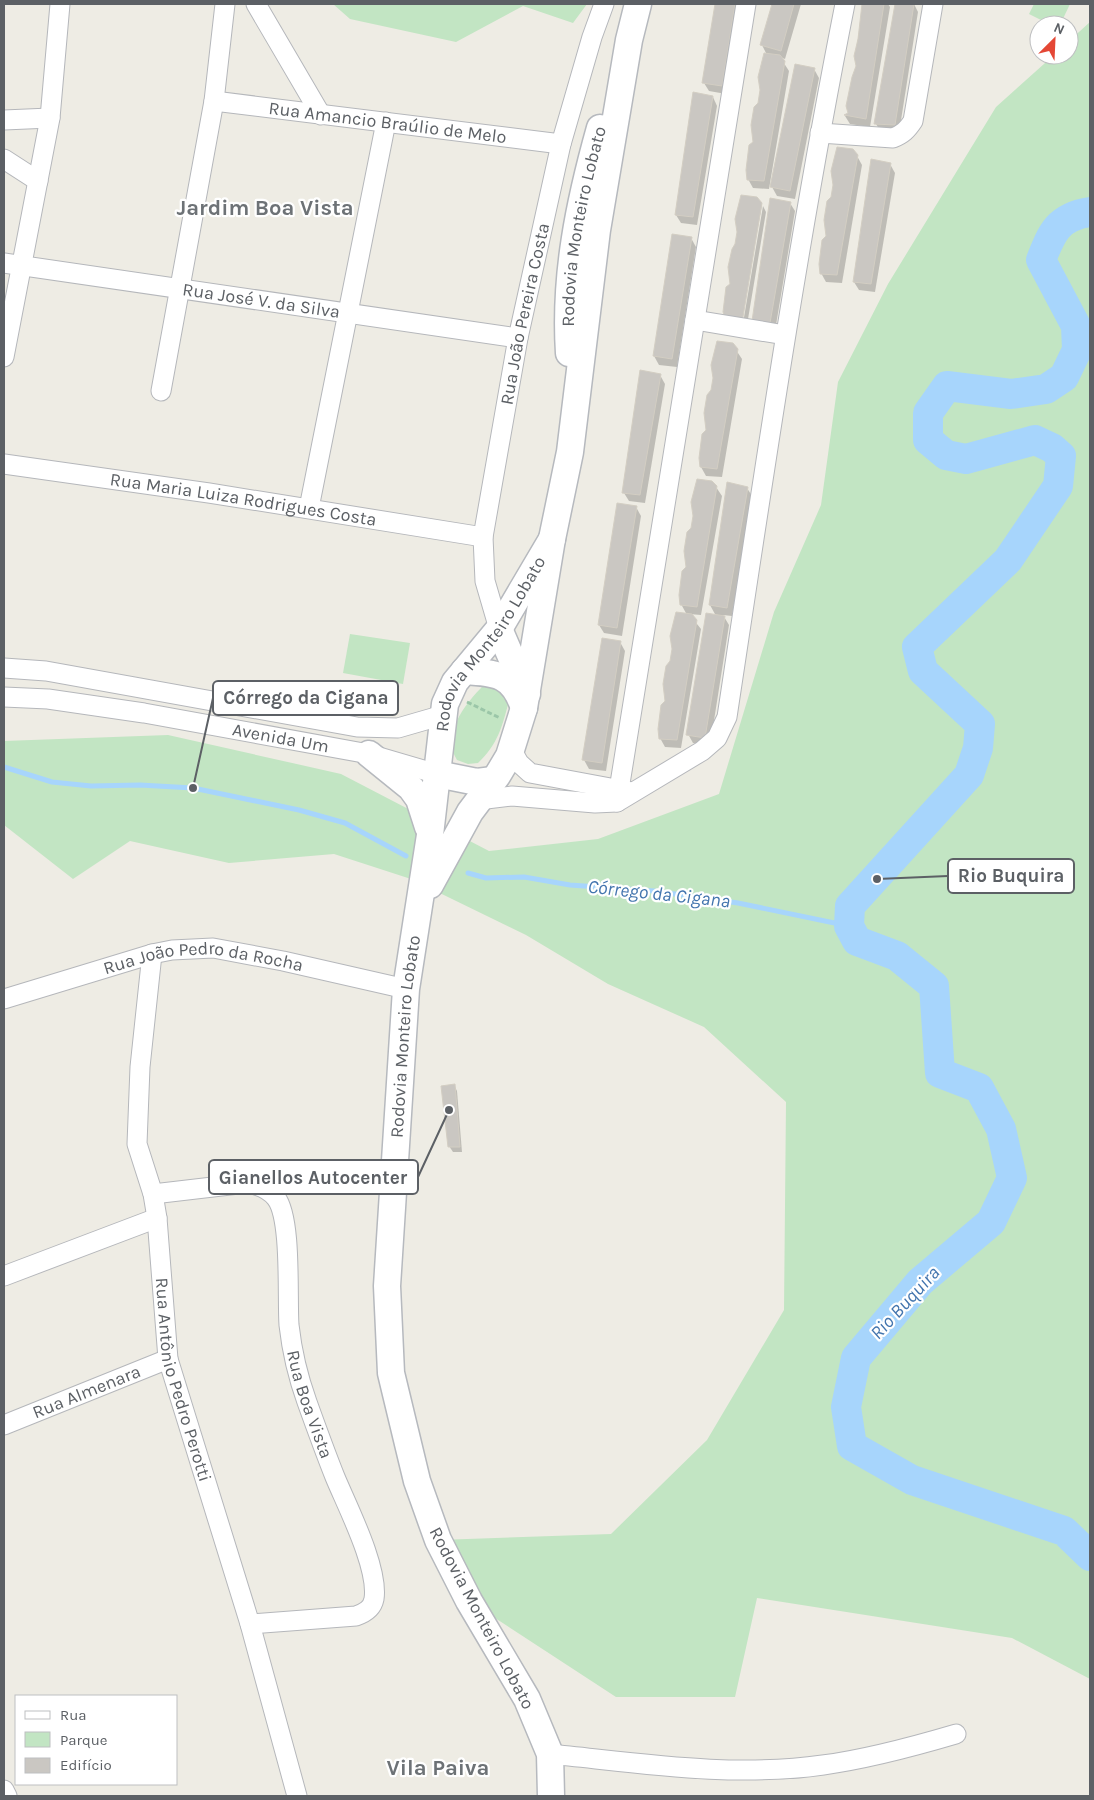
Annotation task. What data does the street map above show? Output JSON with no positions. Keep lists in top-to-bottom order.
{
  "streets": {
    "main road": ["Rodovia Monteiro Lobato"],
    "street": [
      "Rua Amancio Braúlio de Melo",
      "Rua José V. da Silva",
      "Rua João Pereira Costa",
      "Rua Maria Luiza Rodrigues Costa",
      "Avenida Um",
      "Rua João Pedro da Rocha",
      "Rua Antônio Pedro Perotti",
      "Rua Almenara",
      "Rua Boa Vista"
    ]
  },
  "crossings": [
    ["Rua Amancio Braúlio de Melo", "Rua João Pereira Costa"],
    ["Rodovia Monteiro Lobato", "Rua João Pereira Costa"],
    ["Rodovia Monteiro Lobato", "Avenida Um"],
    ["Rodovia Monteiro Lobato", "Rua João Pedro da Rocha"],
    ["Rua José V. da Silva", "Rua João Pereira Costa"],
    ["Rua João Pereira Costa", "Rua Maria Luiza Rodrigues Costa"],
    ["Rua João Pedro da Rocha", "Rua Antônio Pedro Perotti"],
    ["Rua Antônio Pedro Perotti", "Rua Almenara"],
    ["Rua Antônio Pedro Perotti", "Rua Boa Vista"]
  ],
  "districts": ["Jardim Boa Vista", "Vila Paiva"],
  "water": ["Córrego da Cigana", "Rio Buquira"],
  "places": ["Córrego da Cigana", "Rio Buquira", "Gianellos Autocenter"],
  "legend": ["Rua", "Parque", "Edifício"],
  "north": "top right"
}
